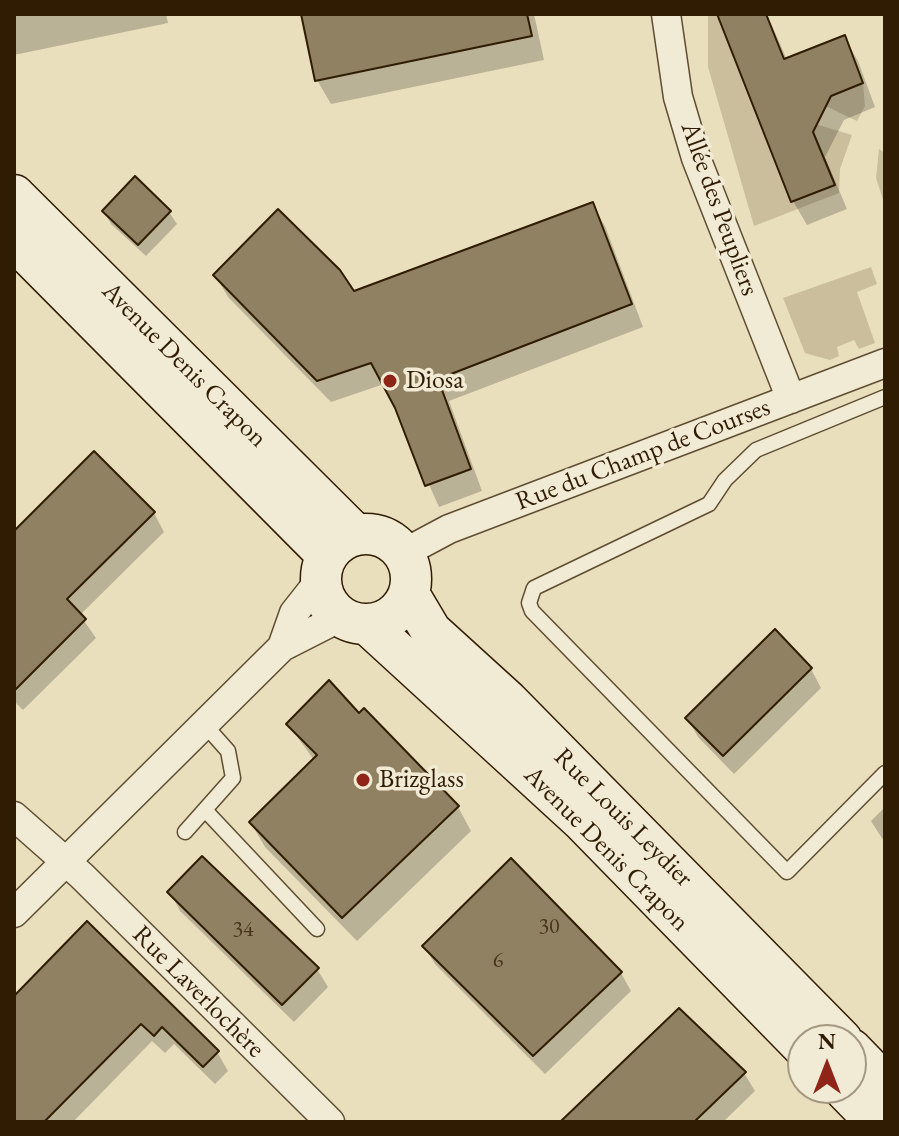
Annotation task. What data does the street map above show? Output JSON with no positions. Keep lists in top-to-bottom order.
{
  "streets": {
    "main road": ["Avenue Denis Crapon", "Rue Louis Leydier"],
    "street": ["Allée des Peupliers", "Rue du Champ de Courses", "Rue Laverlochère"]
  },
  "crossings": [
    ["Allée des Peupliers", "Rue du Champ de Courses"],
    ["Avenue Denis Crapon", "Rue du Champ de Courses"],
    ["Avenue Denis Crapon", "Rue Louis Leydier"],
    ["Rue du Champ de Courses", "Rue Louis Leydier"]
  ],
  "places": ["Diosa", "Brizglass"],
  "house_numbers": ["30", "34", "6"],
  "north": "top"
}
